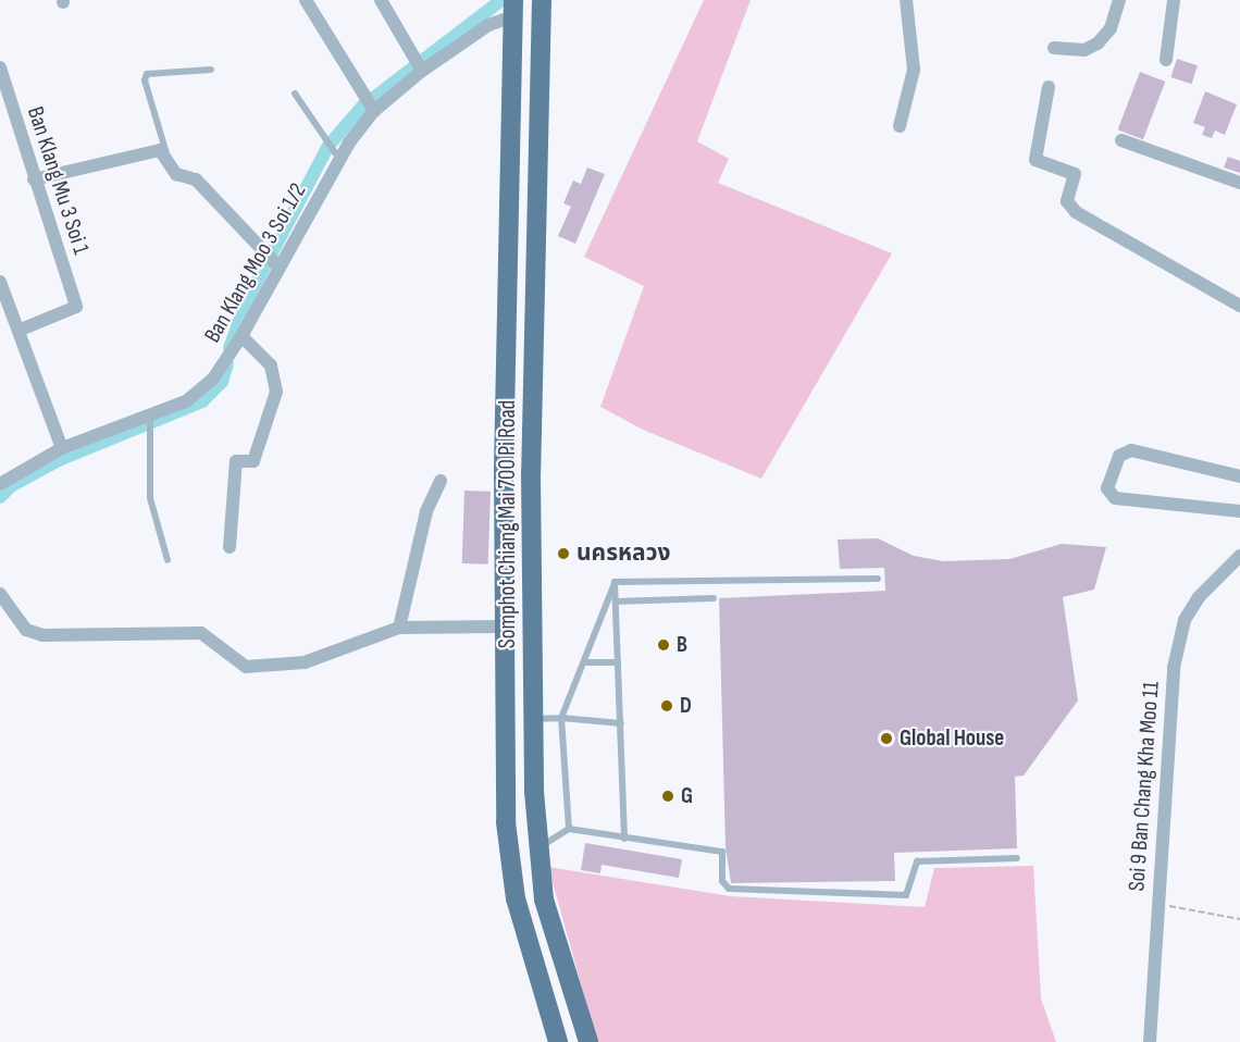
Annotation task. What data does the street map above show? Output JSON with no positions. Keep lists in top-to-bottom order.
{
  "streets": {
    "main road": ["Somphot Chiang Mai 700 Pi Road"],
    "street": ["Ban Klang Mu 3 Soi 1", "Ban Klang Moo 3 Soi 1/2", "Soi 9 Ban Chang Kha Moo 11"]
  },
  "crossings": [
    ["Ban Klang Moo 3 Soi 1/2", "Somphot Chiang Mai 700 Pi Road"]
  ],
  "places": [
    "นครหลวง",
    "B",
    "D",
    "Global House",
    "G"
  ]
}
